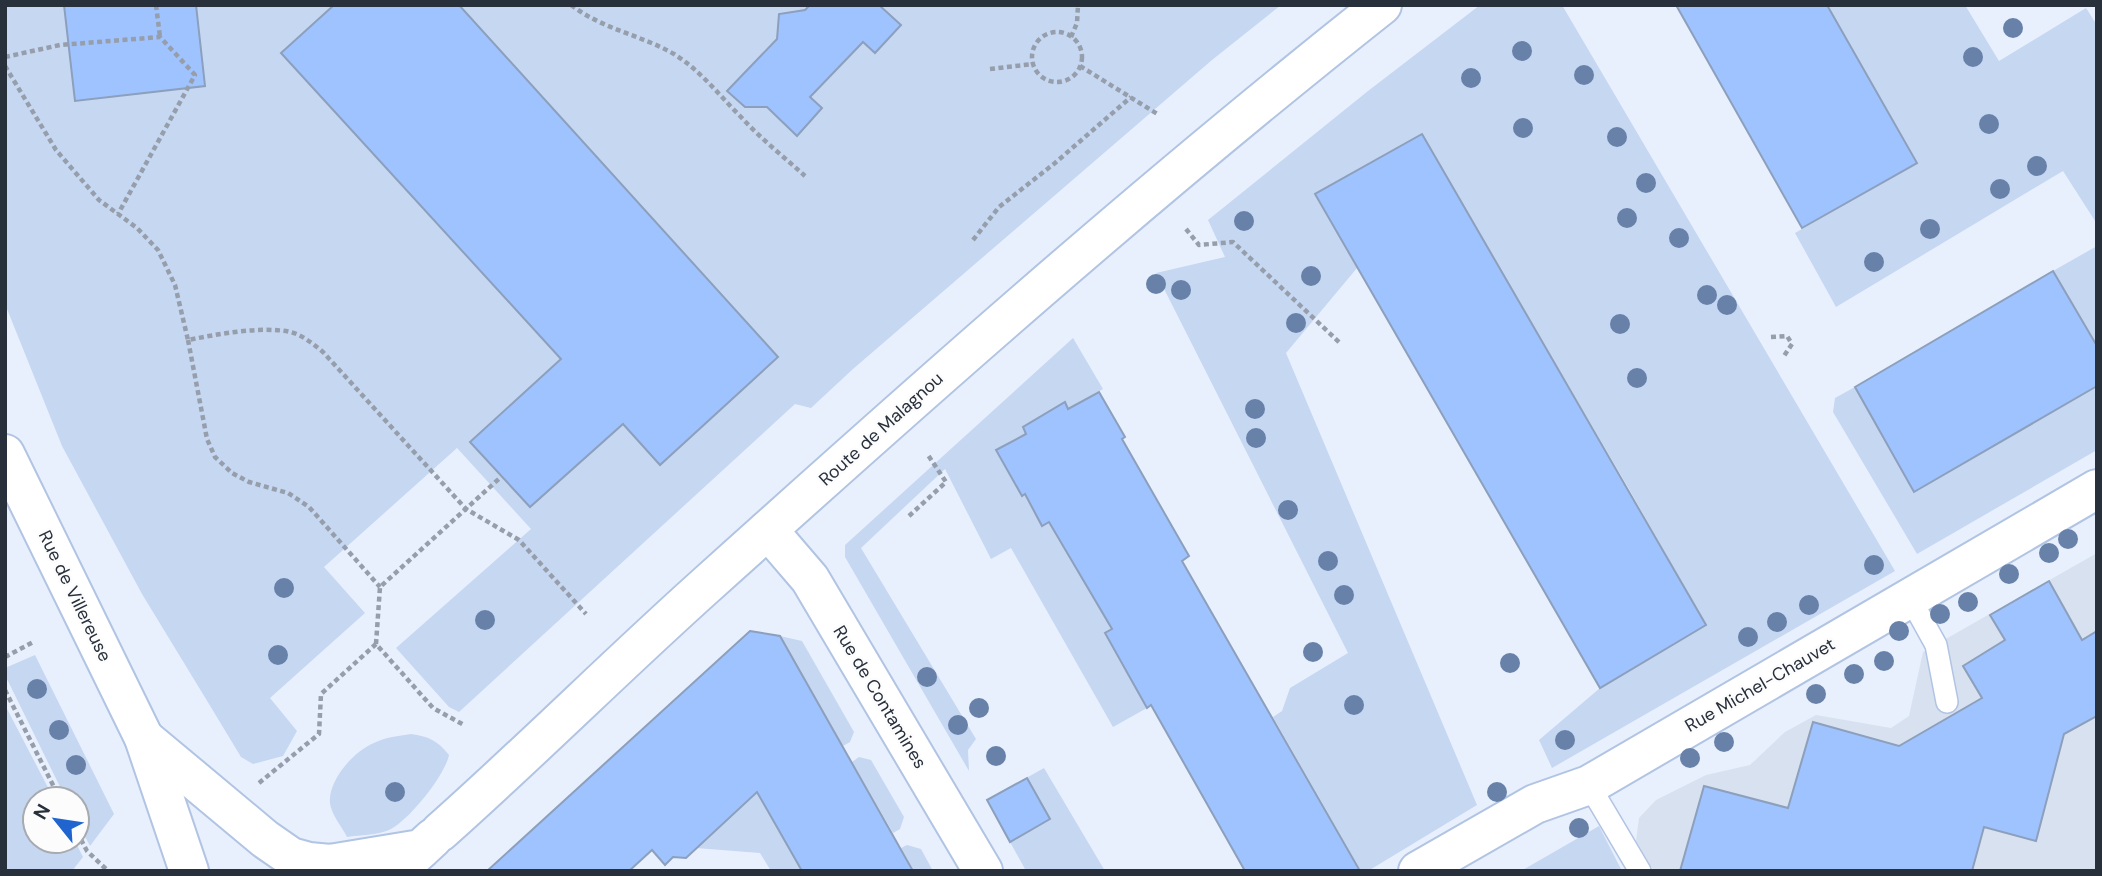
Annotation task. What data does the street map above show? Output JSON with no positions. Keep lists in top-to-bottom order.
{
  "streets": {
    "main road": [
      "Route de Malagnou",
      "Rue de Villereuse",
      "Rue Michel-Chauvet",
      "Rue de Contamines"
    ]
  },
  "crossings": [
    ["Route de Malagnou", "Rue de Villereuse"],
    ["Route de Malagnou", "Rue de Contamines"]
  ],
  "north": "top left"
}
